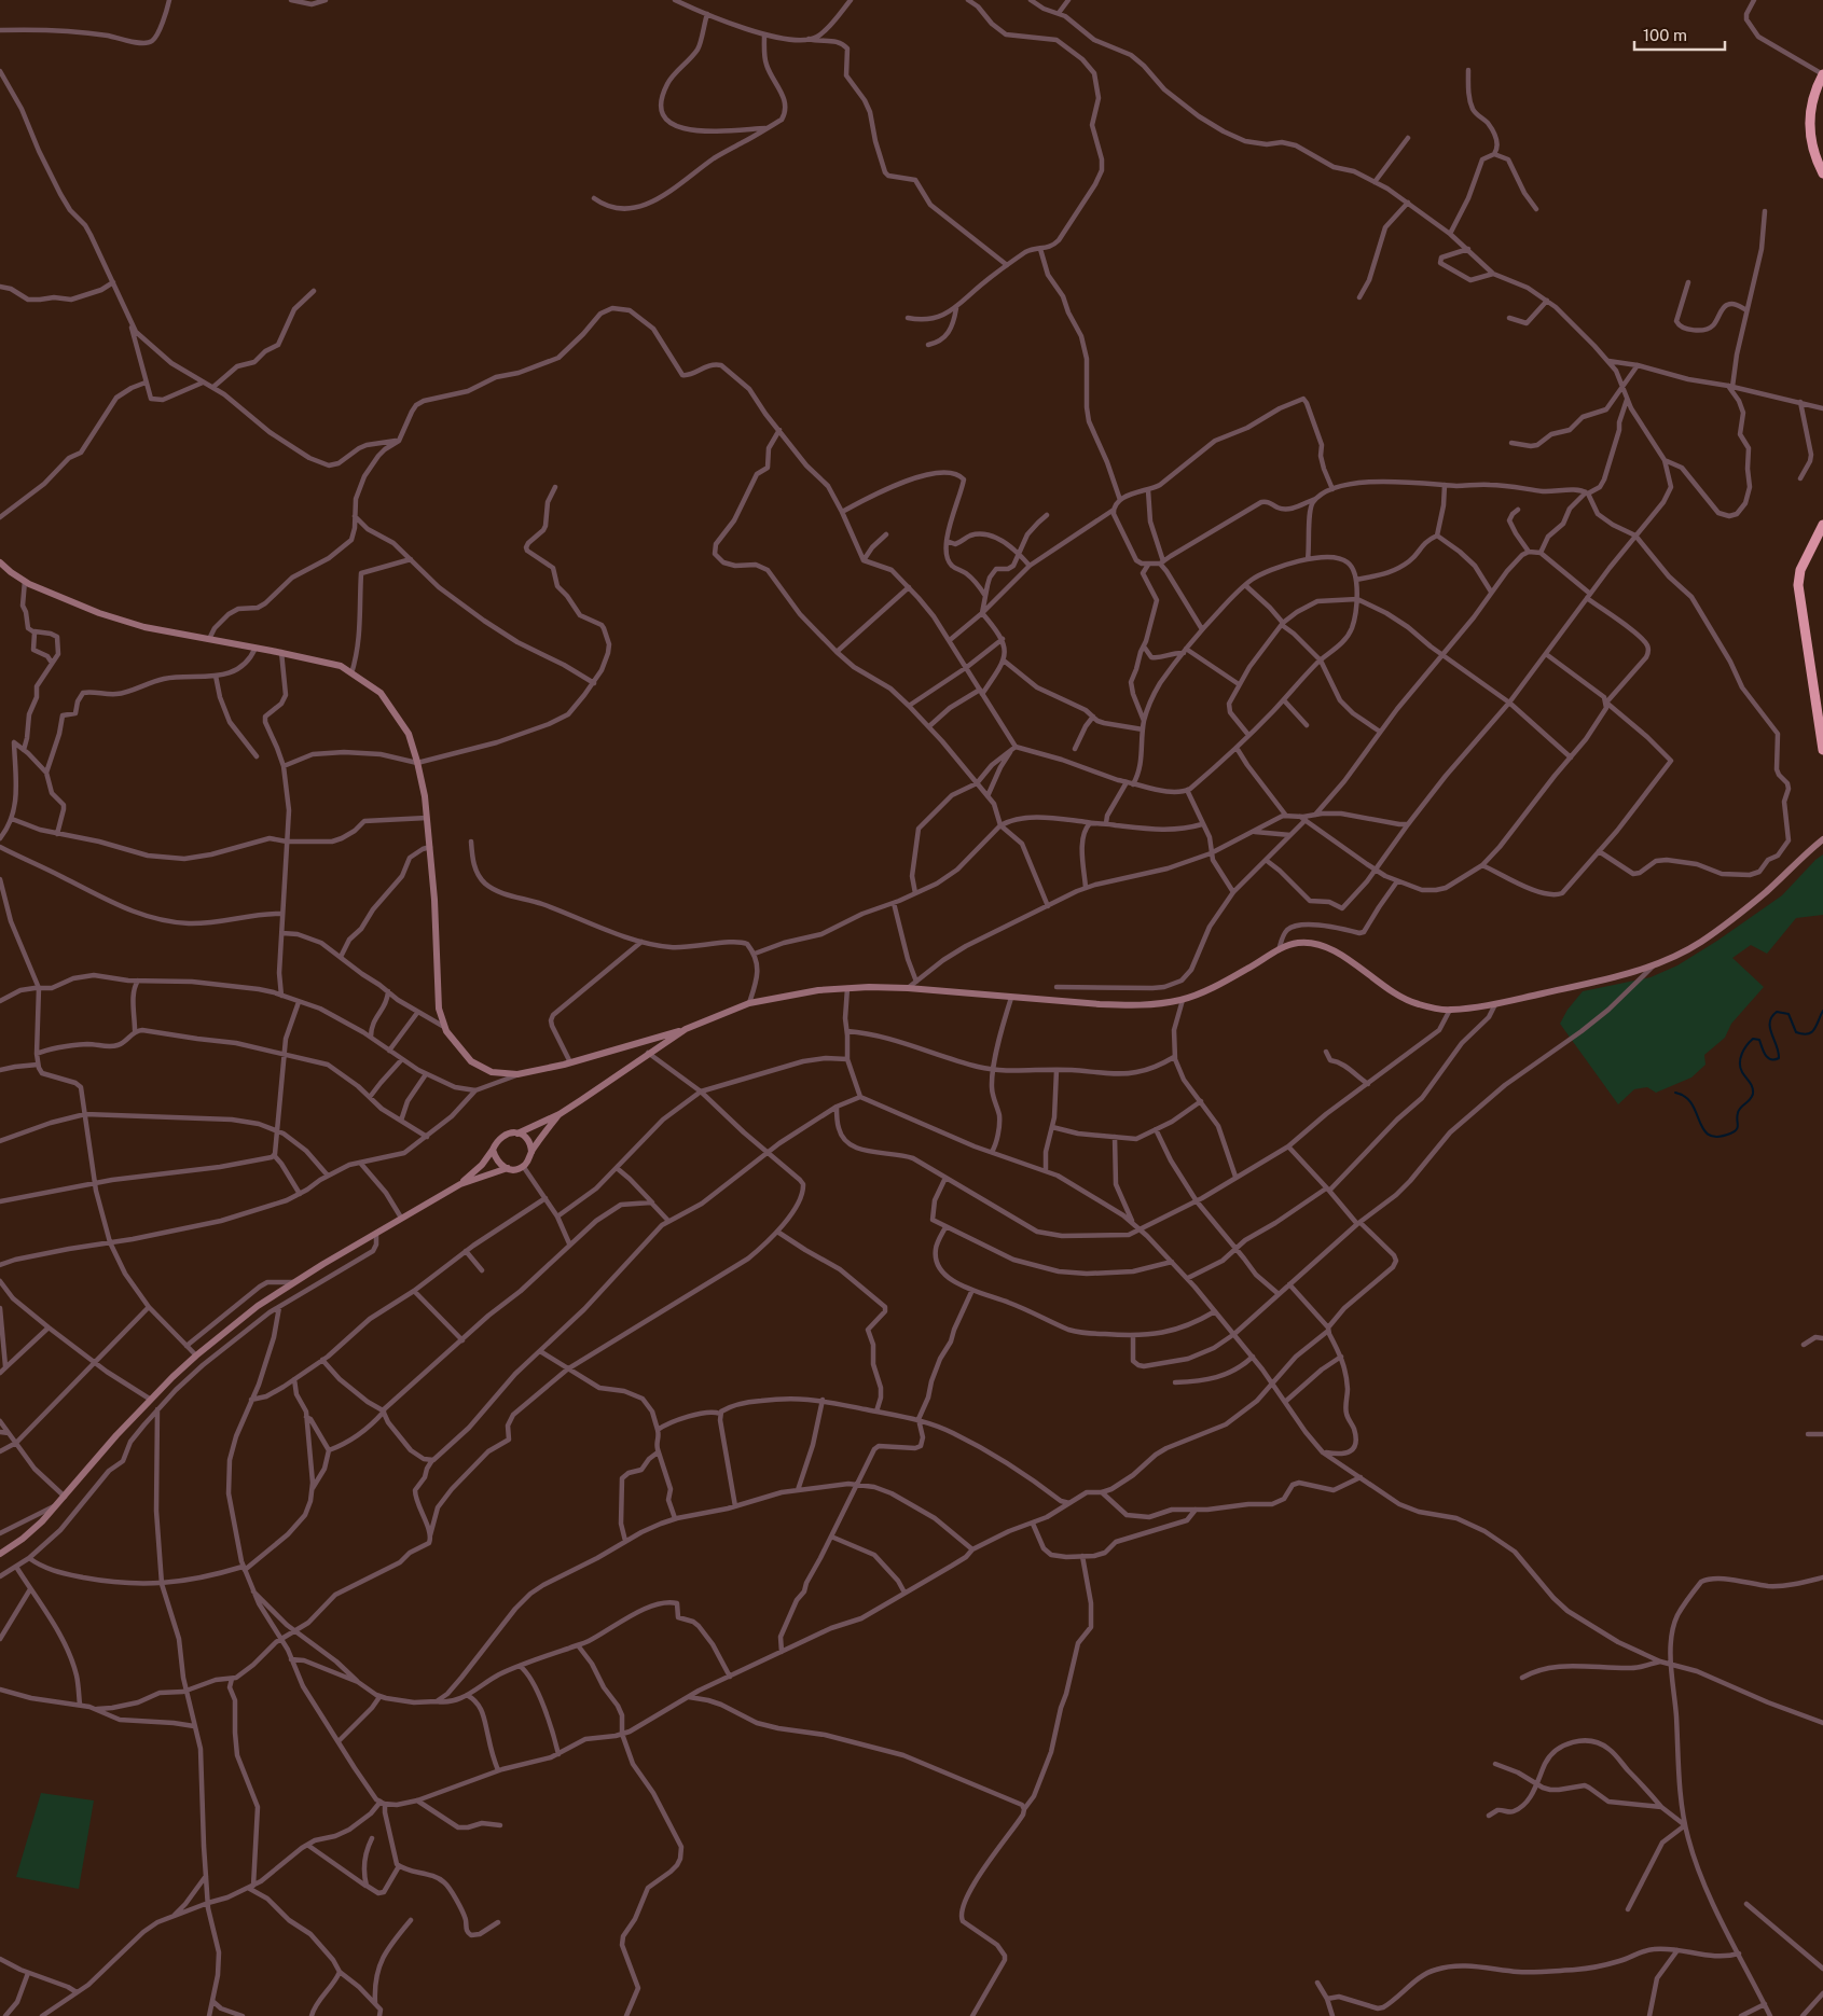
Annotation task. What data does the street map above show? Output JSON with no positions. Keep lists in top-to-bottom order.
{
  "scale_bar": "100 m"
}
